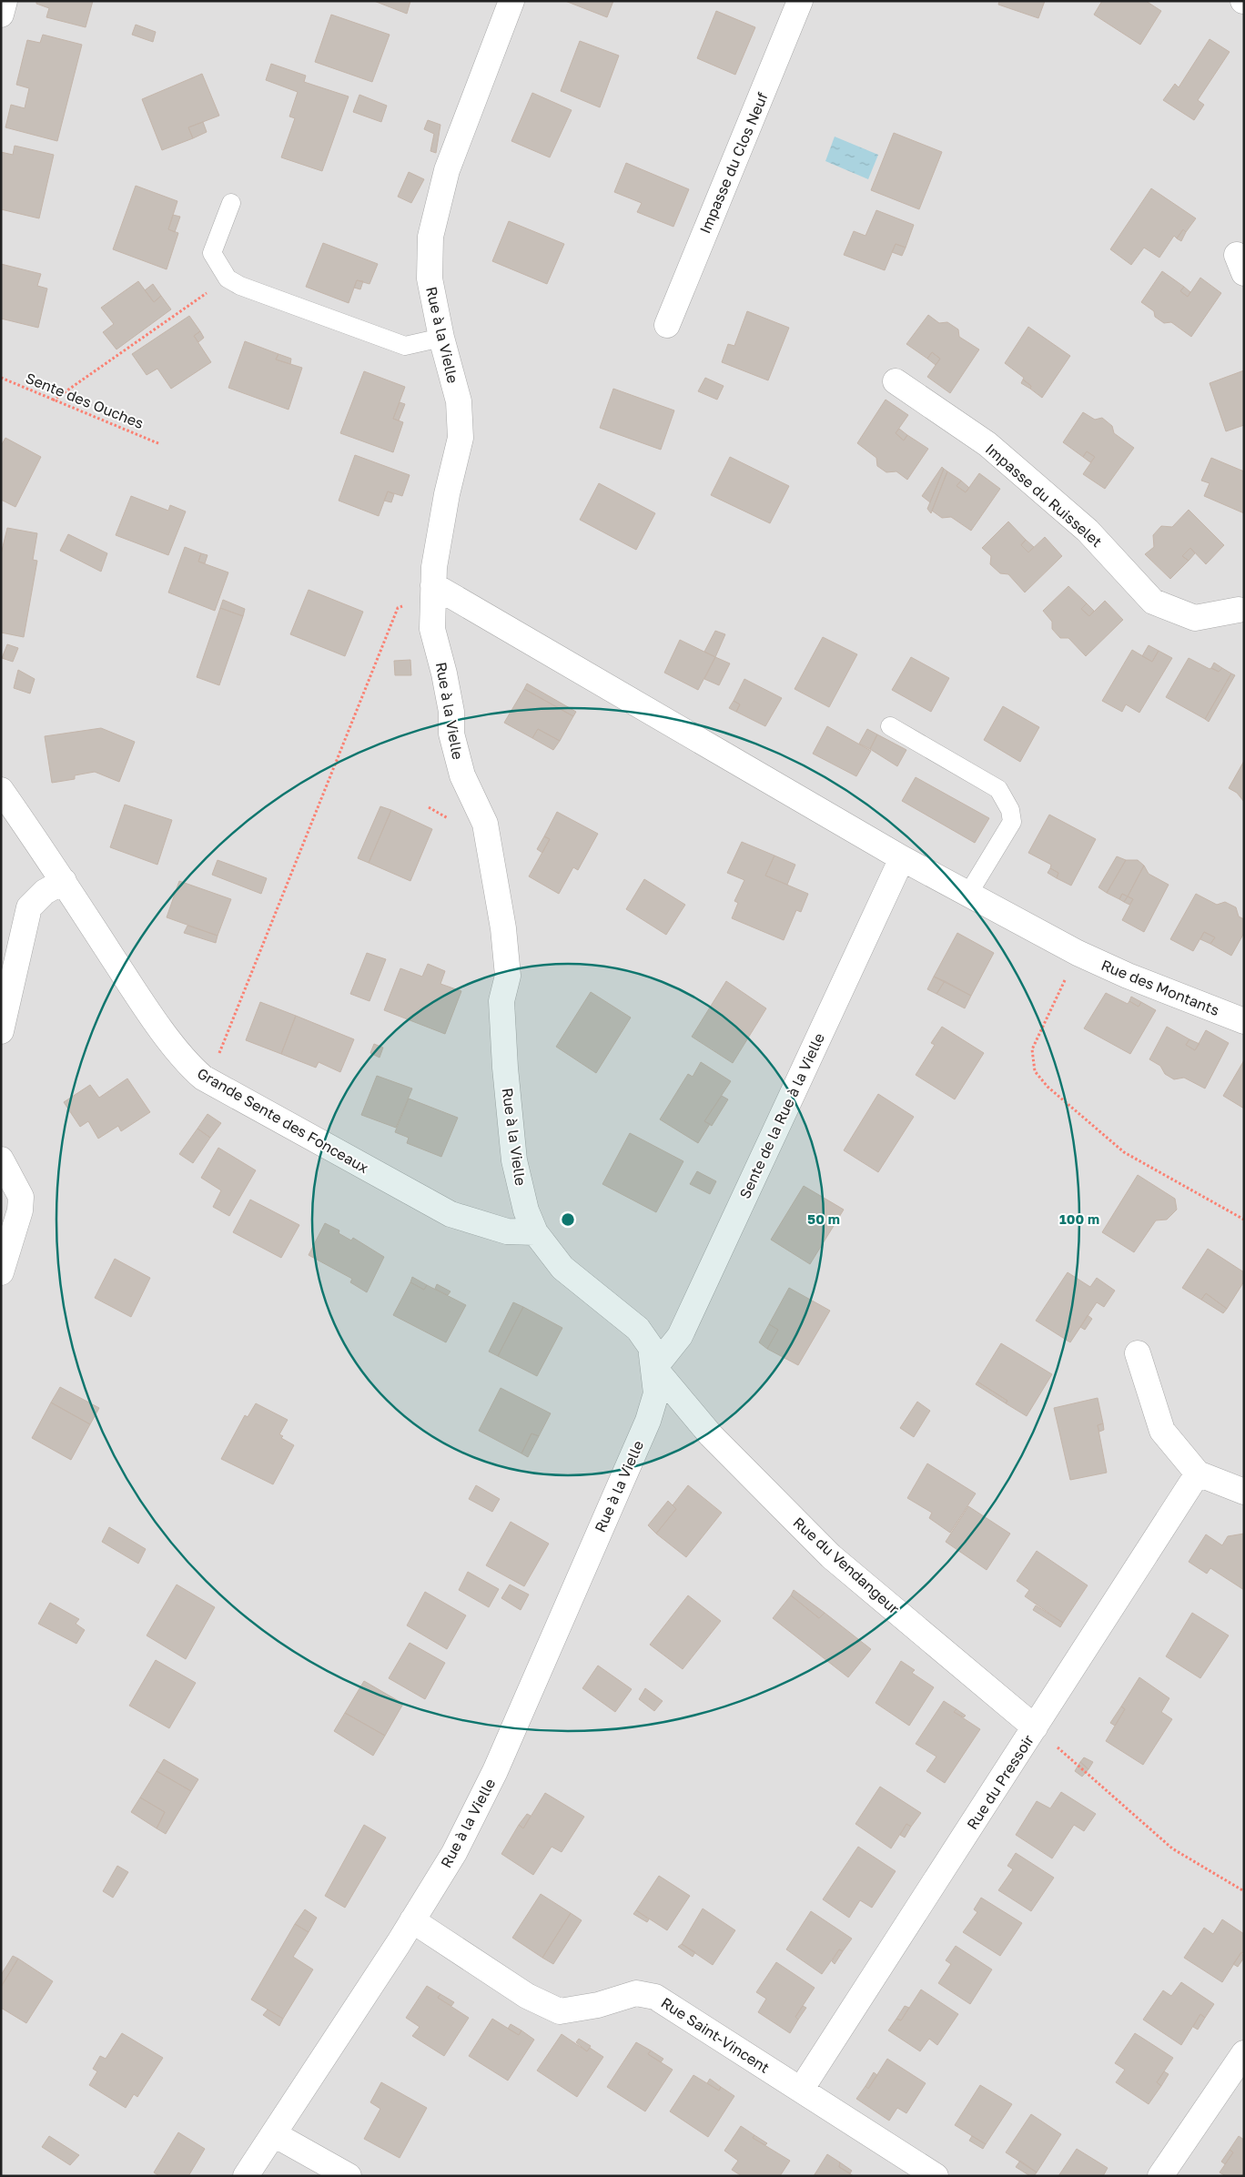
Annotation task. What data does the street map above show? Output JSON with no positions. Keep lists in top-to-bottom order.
{
  "streets": {
    "street": [
      "Impasse du Clos Neuf",
      "Rue à la Vielle",
      "Impasse du Ruisselet",
      "Rue des Montants",
      "Sente de la Rue à la Vielle",
      "Grande Sente des Fonceaux",
      "Rue du Vendangeur",
      "Rue du Pressoir",
      "Rue Saint-Vincent"
    ],
    "path": ["Sente des Ouches"]
  },
  "crossings": [
    ["Rue à la Vielle", "Rue des Montants"],
    ["Rue à la Vielle", "Sente de la Rue à la Vielle"],
    ["Rue à la Vielle", "Grande Sente des Fonceaux"],
    ["Rue à la Vielle", "Rue du Vendangeur"],
    ["Rue à la Vielle", "Rue Saint-Vincent"],
    ["Rue des Montants", "Sente de la Rue à la Vielle"],
    ["Sente de la Rue à la Vielle", "Rue du Vendangeur"],
    ["Rue du Vendangeur", "Rue du Pressoir"],
    ["Rue du Pressoir", "Rue Saint-Vincent"]
  ],
  "rings": ["50 m", "100 m"]
}
